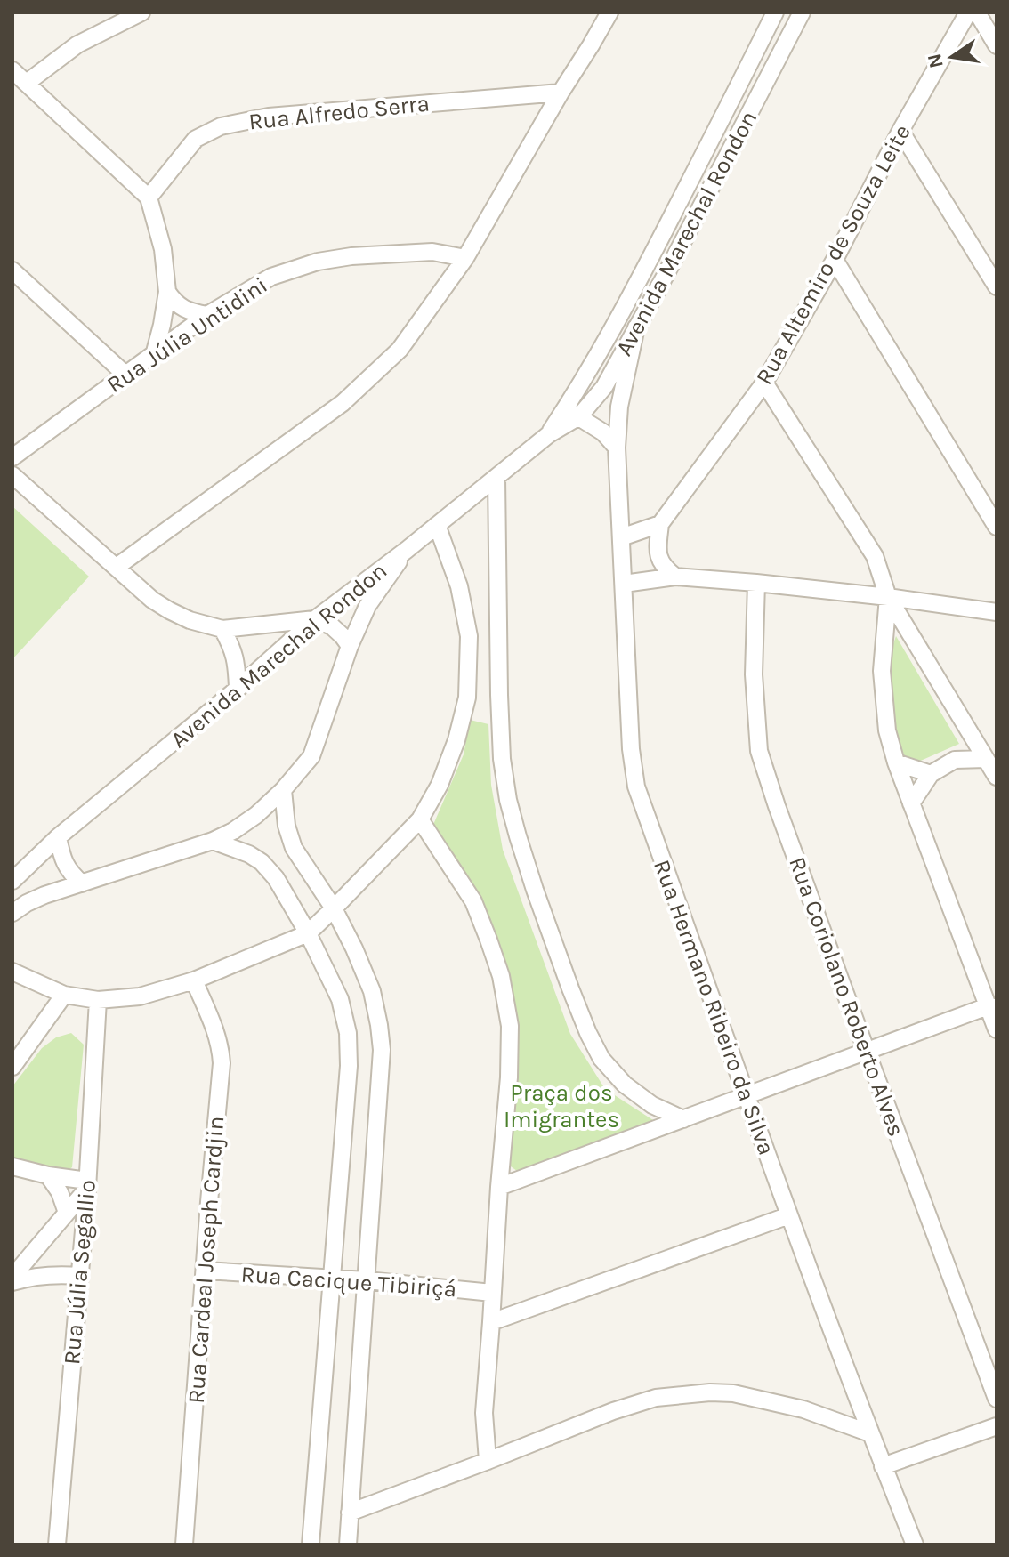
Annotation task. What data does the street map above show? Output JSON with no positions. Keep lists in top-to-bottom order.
{
  "streets": {
    "street": [
      "Rua Alfredo Serra",
      "Avenida Marechal Rondon",
      "Rua Altemiro de Souza Leite",
      "Rua Júlia Untidini",
      "Rua Coriolano Roberto Alves",
      "Rua Hermano Ribeiro da Silva",
      "Rua Cardeal Joseph Cardjin",
      "Rua Júlia Segallio",
      "Rua Cacique Tibiriçá"
    ]
  },
  "crossings": [
    ["Avenida Marechal Rondon", "Rua Hermano Ribeiro da Silva"],
    ["Rua Cardeal Joseph Cardjin", "Rua Cacique Tibiriçá"]
  ],
  "parks": ["Praça dos Imigrantes"],
  "north": "left"
}
